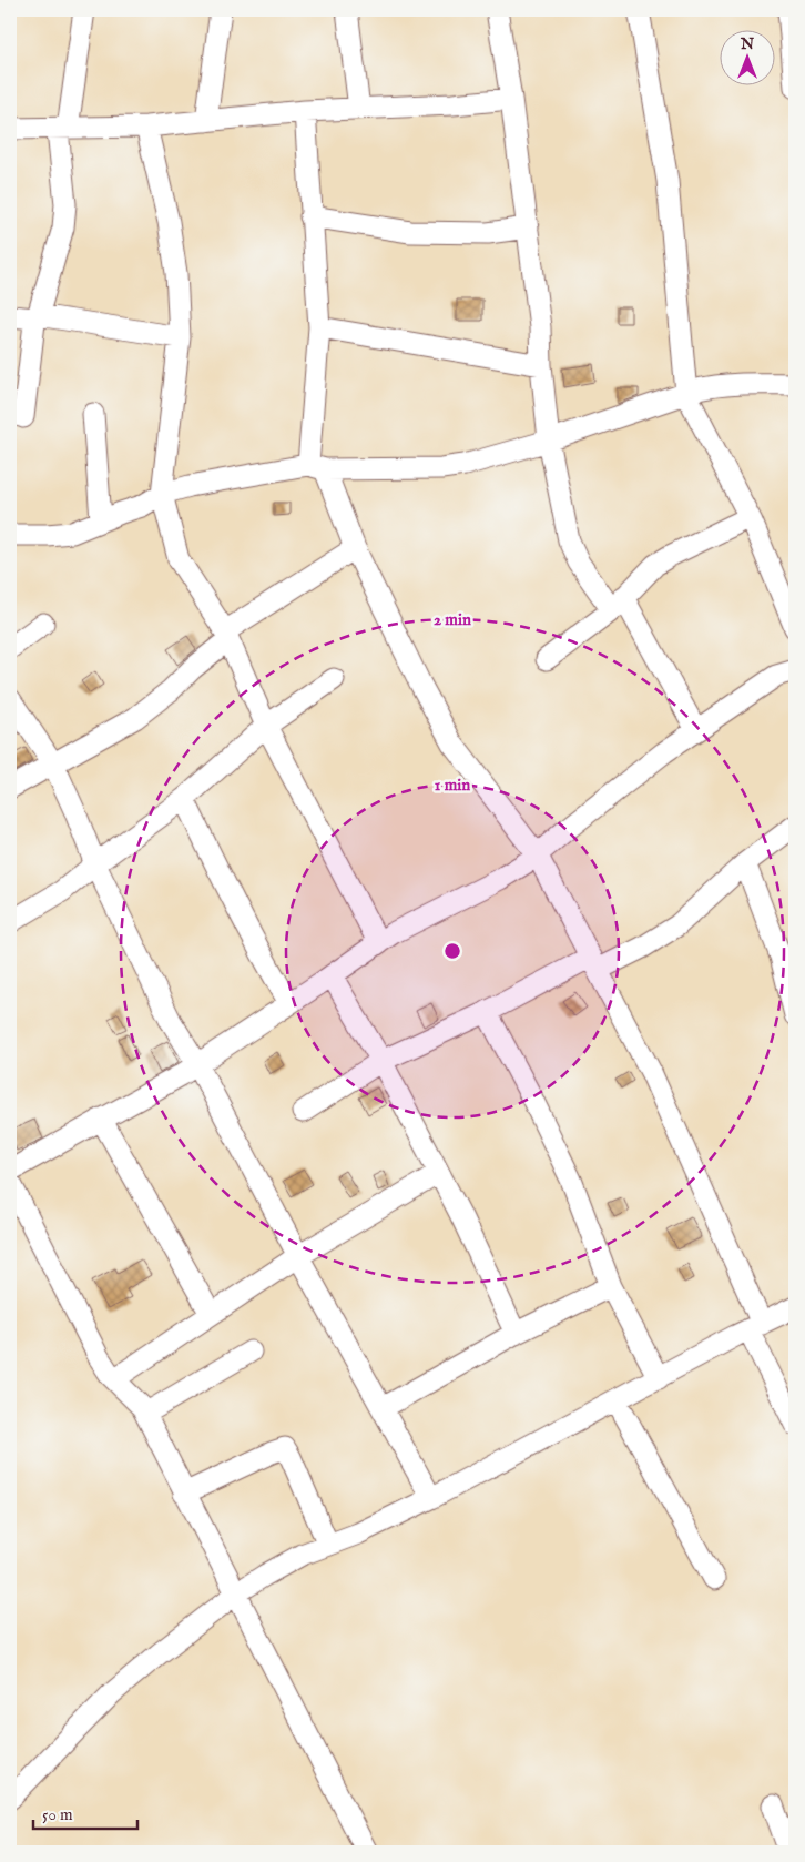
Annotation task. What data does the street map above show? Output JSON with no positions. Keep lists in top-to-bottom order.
{
  "scale_bar": "50 m",
  "north": "top",
  "rings": ["2 min", "1 min"]
}
